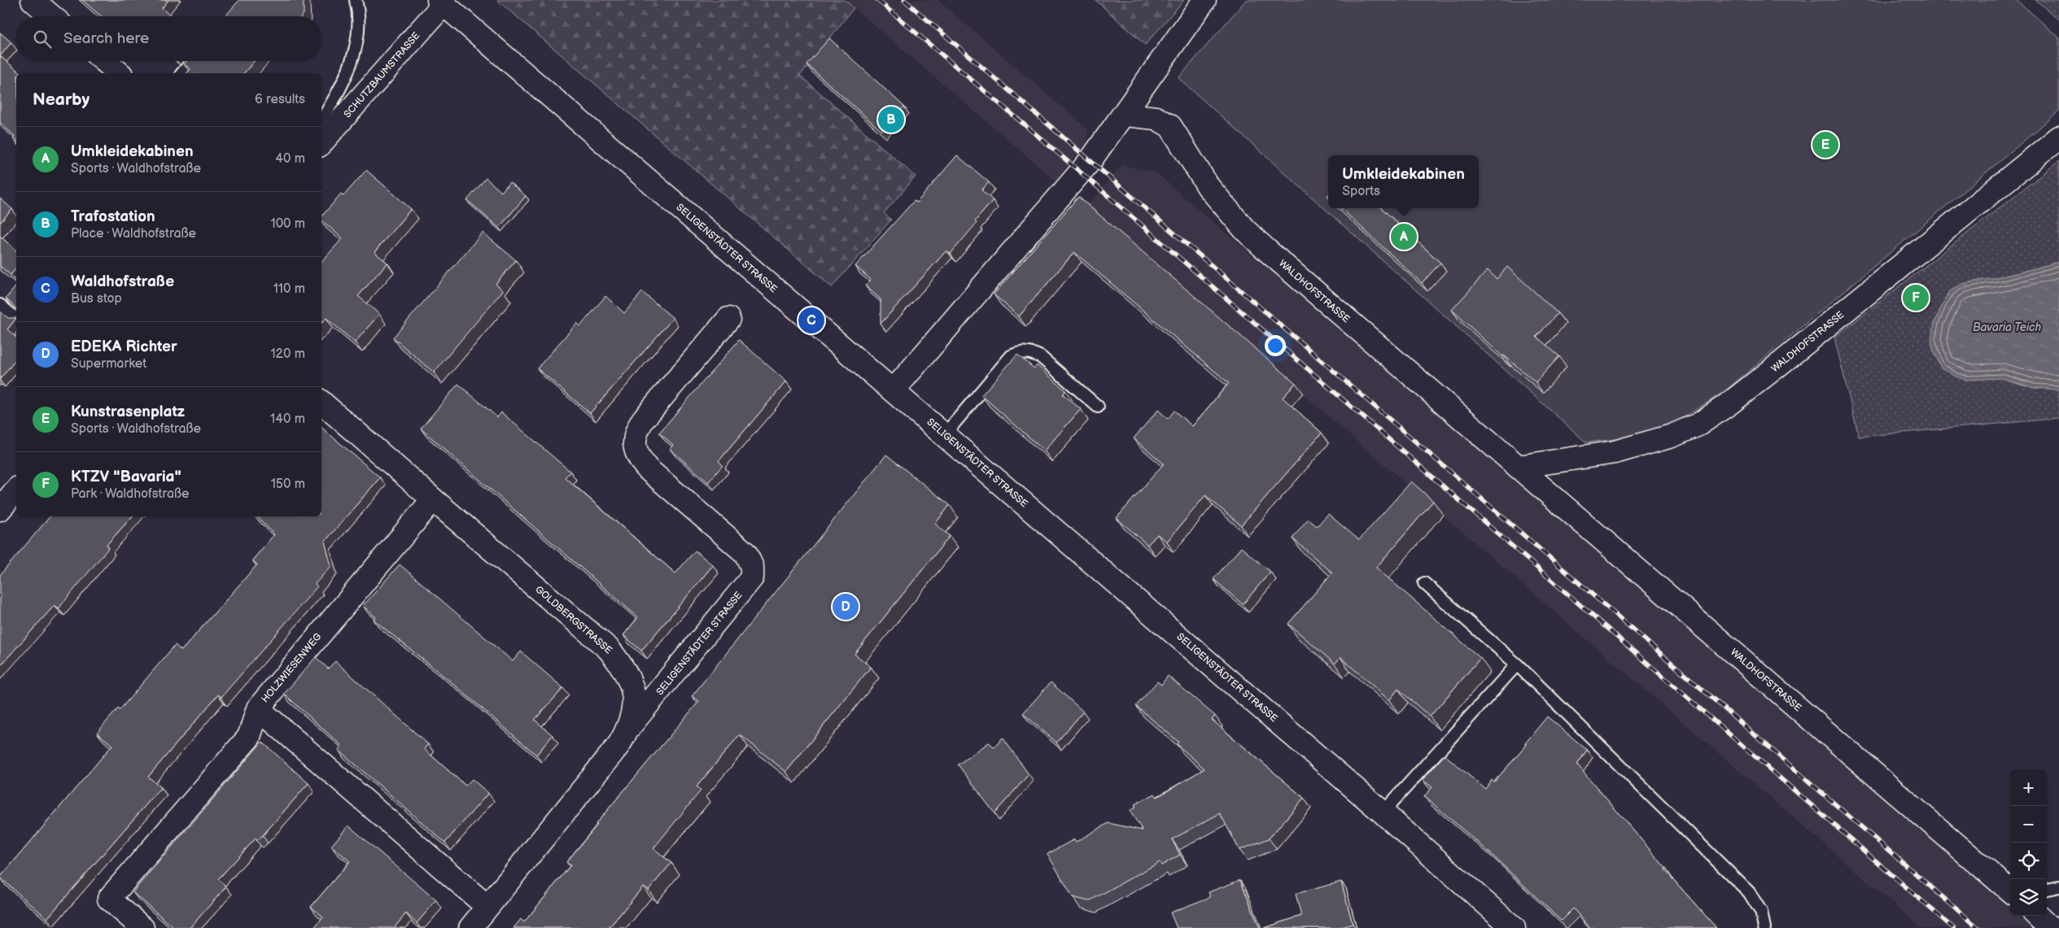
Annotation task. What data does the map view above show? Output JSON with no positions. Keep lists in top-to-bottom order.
{
  "streets": {
    "street": [
      "SCHUTZBAUMSTRASSE",
      "SELIGENSTÄDTER STRASSE",
      "WALDHOFSTRASSE",
      "GOLDBERGSTRASSE",
      "HOLZWIESENWEG"
    ]
  },
  "crossings": [
    ["SCHUTZBAUMSTRASSE", "SELIGENSTÄDTER STRASSE"],
    ["SELIGENSTÄDTER STRASSE", "GOLDBERGSTRASSE"],
    ["GOLDBERGSTRASSE", "HOLZWIESENWEG"]
  ],
  "water": ["Bavaria Teich"],
  "page": {
    "search": "Search here",
    "heading": ["Nearby", "6 results"],
    "pins": [
      "B",
      "E",
      "A",
      "F",
      "C",
      "D"
    ],
    "list": [
      {
        "mark": "A",
        "name": "Umkleidekabinen",
        "note": "Sports · Waldhofstraße",
        "value": "40 m"
      },
      {
        "mark": "B",
        "name": "Trafostation",
        "note": "Place · Waldhofstraße",
        "value": "100 m"
      },
      {
        "mark": "C",
        "name": "Waldhofstraße",
        "note": "Bus stop",
        "value": "110 m"
      },
      {
        "mark": "D",
        "name": "EDEKA Richter",
        "note": "Supermarket",
        "value": "120 m"
      },
      {
        "mark": "E",
        "name": "Kunstrasenplatz",
        "note": "Sports · Waldhofstraße",
        "value": "140 m"
      },
      {
        "mark": "F",
        "name": "KTZV \"Bavaria\"",
        "note": "Park · Waldhofstraße",
        "value": "150 m"
      }
    ],
    "popup": ["Umkleidekabinen", "Sports"],
    "map_buttons": ["+", "−"]
  }
}
